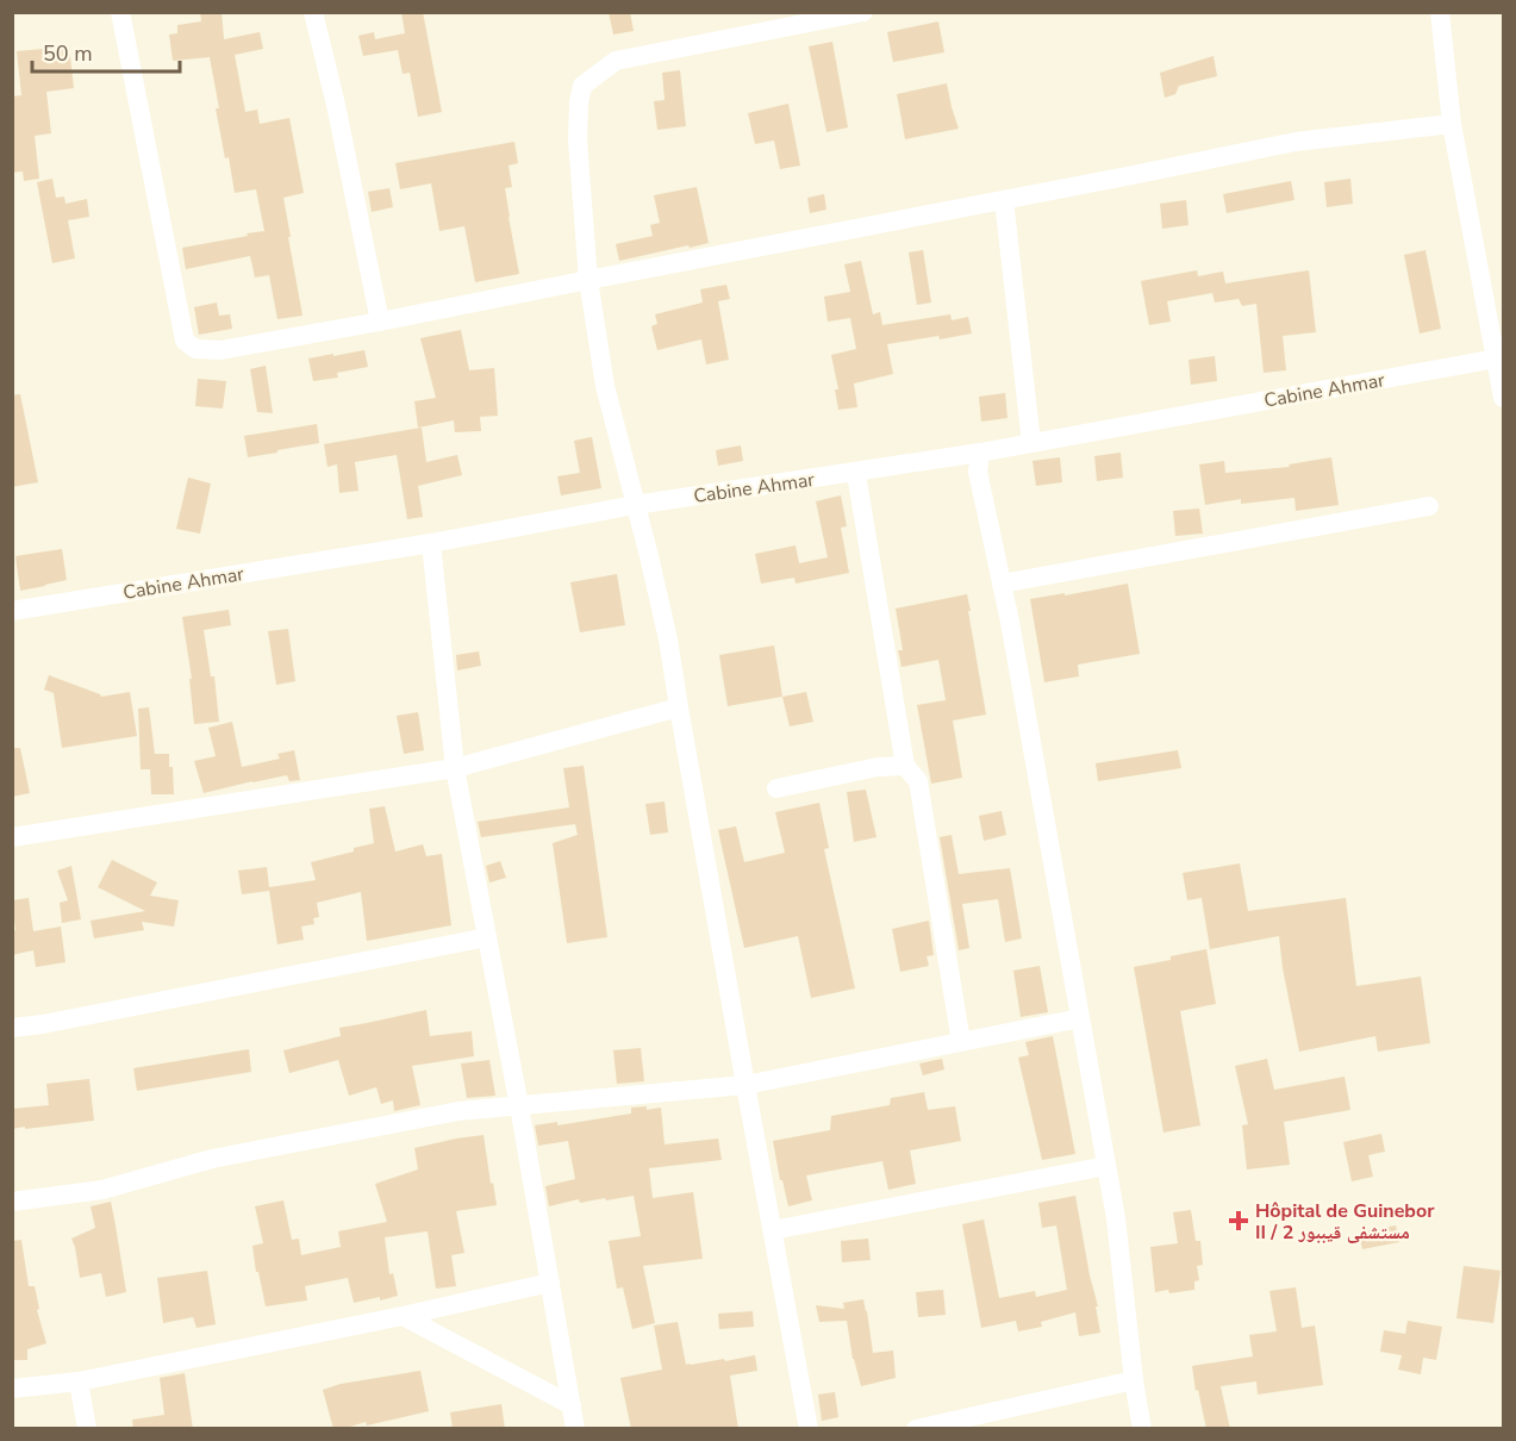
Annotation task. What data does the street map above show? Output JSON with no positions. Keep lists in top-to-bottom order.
{
  "streets": {
    "street": ["Cabine Ahmar"]
  },
  "places": {
    "health": ["Hôpital de Guinebor II / مستشفى قيببور 2"]
  },
  "scale_bar": "50 m"
}
